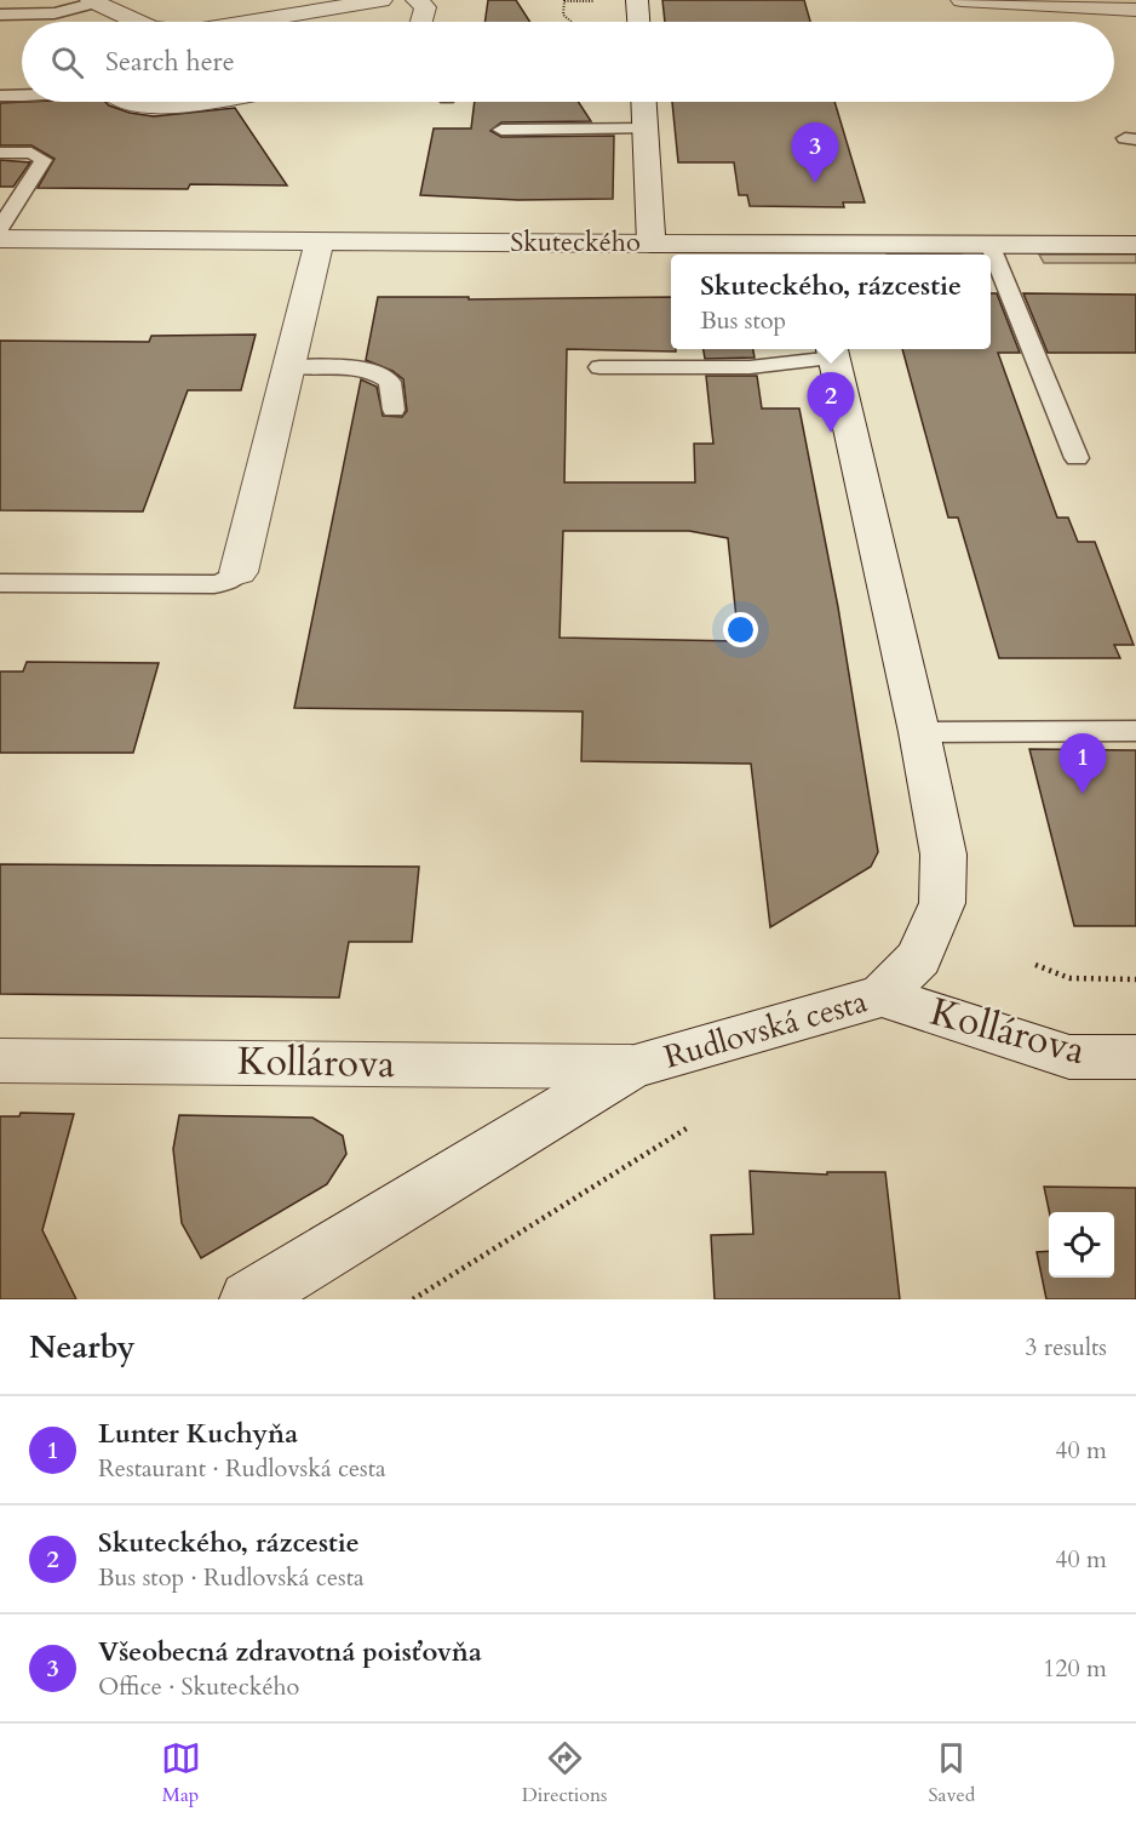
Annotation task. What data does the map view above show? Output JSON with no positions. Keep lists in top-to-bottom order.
{
  "streets": {
    "street": ["Skuteckého", "Rudlovská cesta", "Kollárova"]
  },
  "crossings": [
    ["Rudlovská cesta", "Kollárova"]
  ],
  "page": {
    "search": "Search here",
    "pins": ["3", "2", "1"],
    "popup": ["Skuteckého, rázcestie", "Bus stop"],
    "heading": ["Nearby", "3 results"],
    "list": [
      {
        "mark": "1",
        "name": "Lunter Kuchyňa",
        "note": "Restaurant · Rudlovská cesta",
        "value": "40 m"
      },
      {
        "mark": "2",
        "name": "Skuteckého, rázcestie",
        "note": "Bus stop · Rudlovská cesta",
        "value": "40 m"
      },
      {
        "mark": "3",
        "name": "Všeobecná zdravotná poisťovňa",
        "note": "Office · Skuteckého",
        "value": "120 m"
      }
    ],
    "nav": ["Map", "Directions", "Saved"]
  }
}
